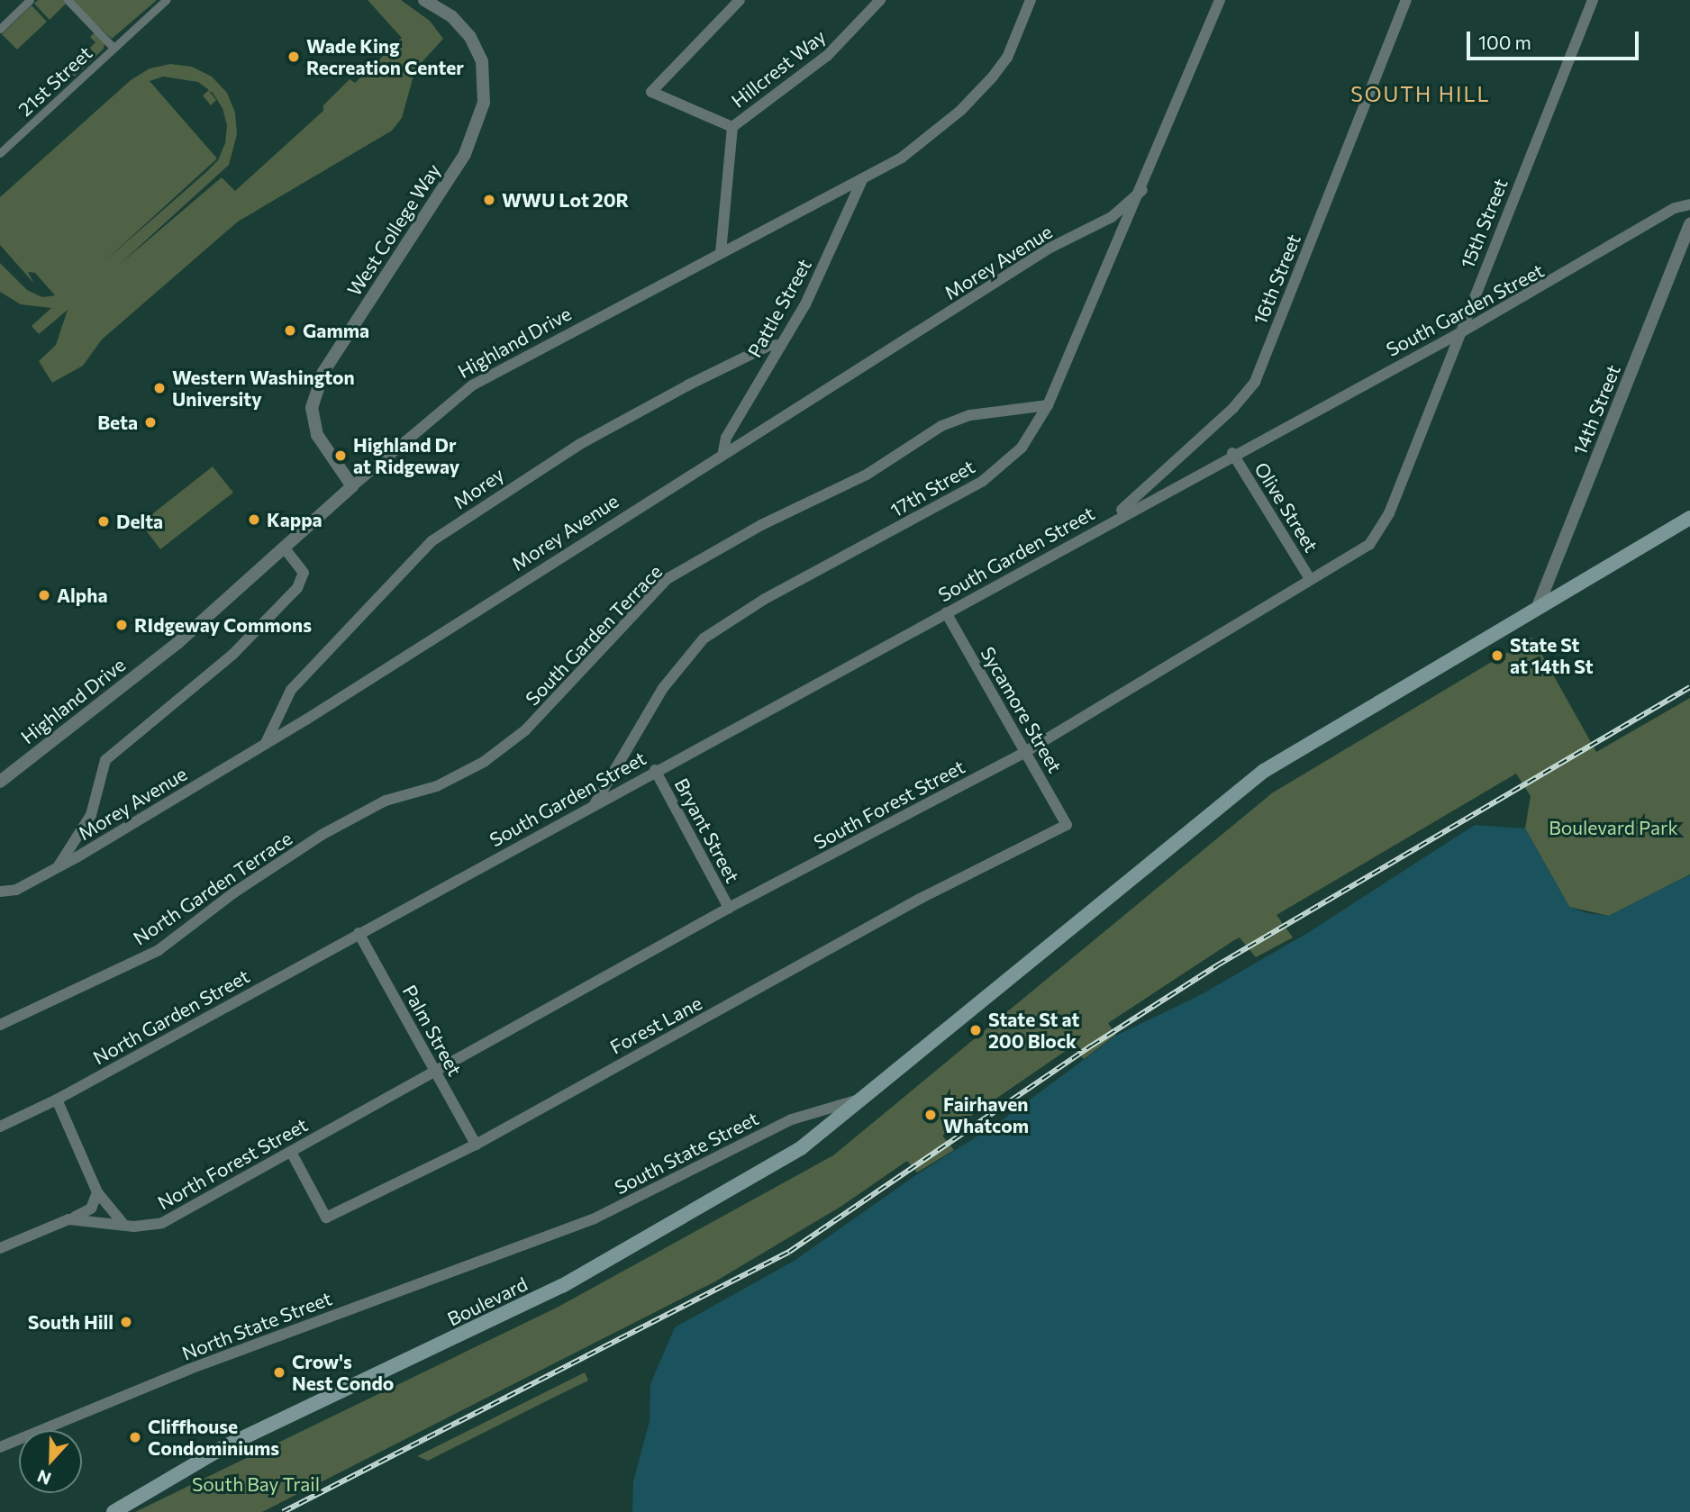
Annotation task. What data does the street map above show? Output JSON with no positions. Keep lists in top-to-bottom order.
{
  "streets": {
    "main road": ["Boulevard"],
    "street": [
      "Hillcrest Way",
      "21st Street",
      "15th Street",
      "West College Way",
      "Morey Avenue",
      "16th Street",
      "Pattle Street",
      "South Garden Street",
      "Highland Drive",
      "14th Street",
      "Morey",
      "17th Street",
      "Olive Street",
      "South Garden Terrace",
      "Sycamore Street",
      "South Forest Street",
      "Bryant Street",
      "North Garden Terrace",
      "North Garden Street",
      "Forest Lane",
      "Palm Street",
      "South State Street",
      "North Forest Street",
      "North State Street"
    ]
  },
  "crossings": [
    ["Hillcrest Way", "Highland Drive"],
    ["15th Street", "South Garden Street"],
    ["15th Street", "South Forest Street"],
    ["West College Way", "Highland Drive"],
    ["Morey Avenue", "Pattle Street"],
    ["Morey Avenue", "Morey"],
    ["Morey Avenue", "17th Street"],
    ["16th Street", "South Garden Street"],
    ["Pattle Street", "Highland Drive"],
    ["Pattle Street", "Morey"],
    ["South Garden Street", "17th Street"],
    ["South Garden Street", "Olive Street"],
    ["South Garden Street", "Sycamore Street"],
    ["South Garden Street", "Bryant Street"],
    ["South Garden Street", "North Garden Street"],
    ["South Garden Street", "Palm Street"],
    ["14th Street", "Boulevard"],
    ["17th Street", "South Garden Terrace"],
    ["Olive Street", "South Forest Street"],
    ["South Garden Terrace", "North Garden Terrace"],
    ["Sycamore Street", "South Forest Street"],
    ["Sycamore Street", "Forest Lane"],
    ["South Forest Street", "Bryant Street"],
    ["South Forest Street", "Palm Street"],
    ["South Forest Street", "North Forest Street"],
    ["North Garden Street", "Palm Street"],
    ["Forest Lane", "Palm Street"],
    ["Forest Lane", "North Forest Street"],
    ["Palm Street", "North Forest Street"],
    ["South State Street", "Boulevard"],
    ["South State Street", "North State Street"]
  ],
  "districts": ["SOUTH HILL"],
  "parks": ["Boulevard Park", "South Bay Trail"],
  "places": [
    "Wade King Recreation Center",
    "WWU Lot 20R",
    "Gamma",
    "Western Washington University",
    "Beta",
    "Highland Dr at Ridgeway",
    "Kappa",
    "Delta",
    "Alpha",
    "RIdgeway Commons",
    "State St at 14th St",
    "State St at 200 Block",
    "Fairhaven Whatcom",
    "South Hill",
    "Crow's Nest Condo",
    "Cliffhouse Condominiums"
  ],
  "scale_bar": "100 m",
  "north": "bottom"
}
